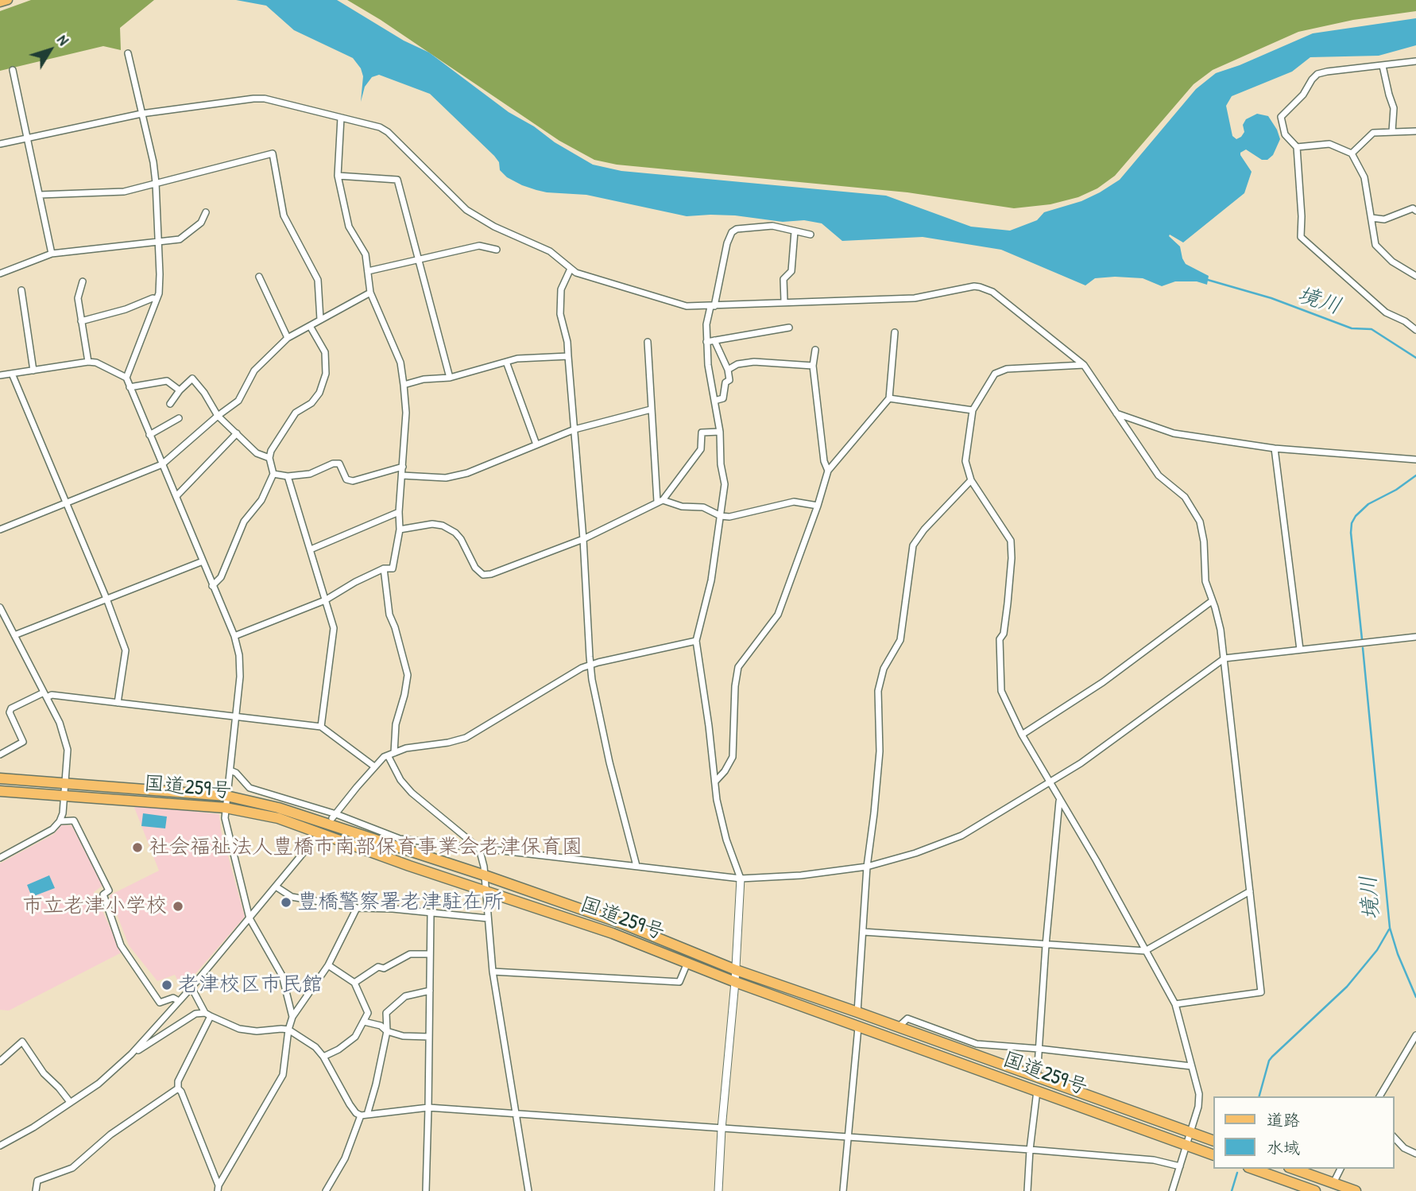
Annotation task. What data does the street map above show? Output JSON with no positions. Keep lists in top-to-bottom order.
{
  "streets": {
    "highway": ["国道259号"]
  },
  "water": ["境川"],
  "places": [
    "社会福祉法人豊橋市南部保育事業会老津保育園",
    "豊橋警察署老津駐在所",
    "市立老津小学校",
    "老津校区市民館"
  ],
  "legend": ["道路", "水域"],
  "north": "top right"
}
